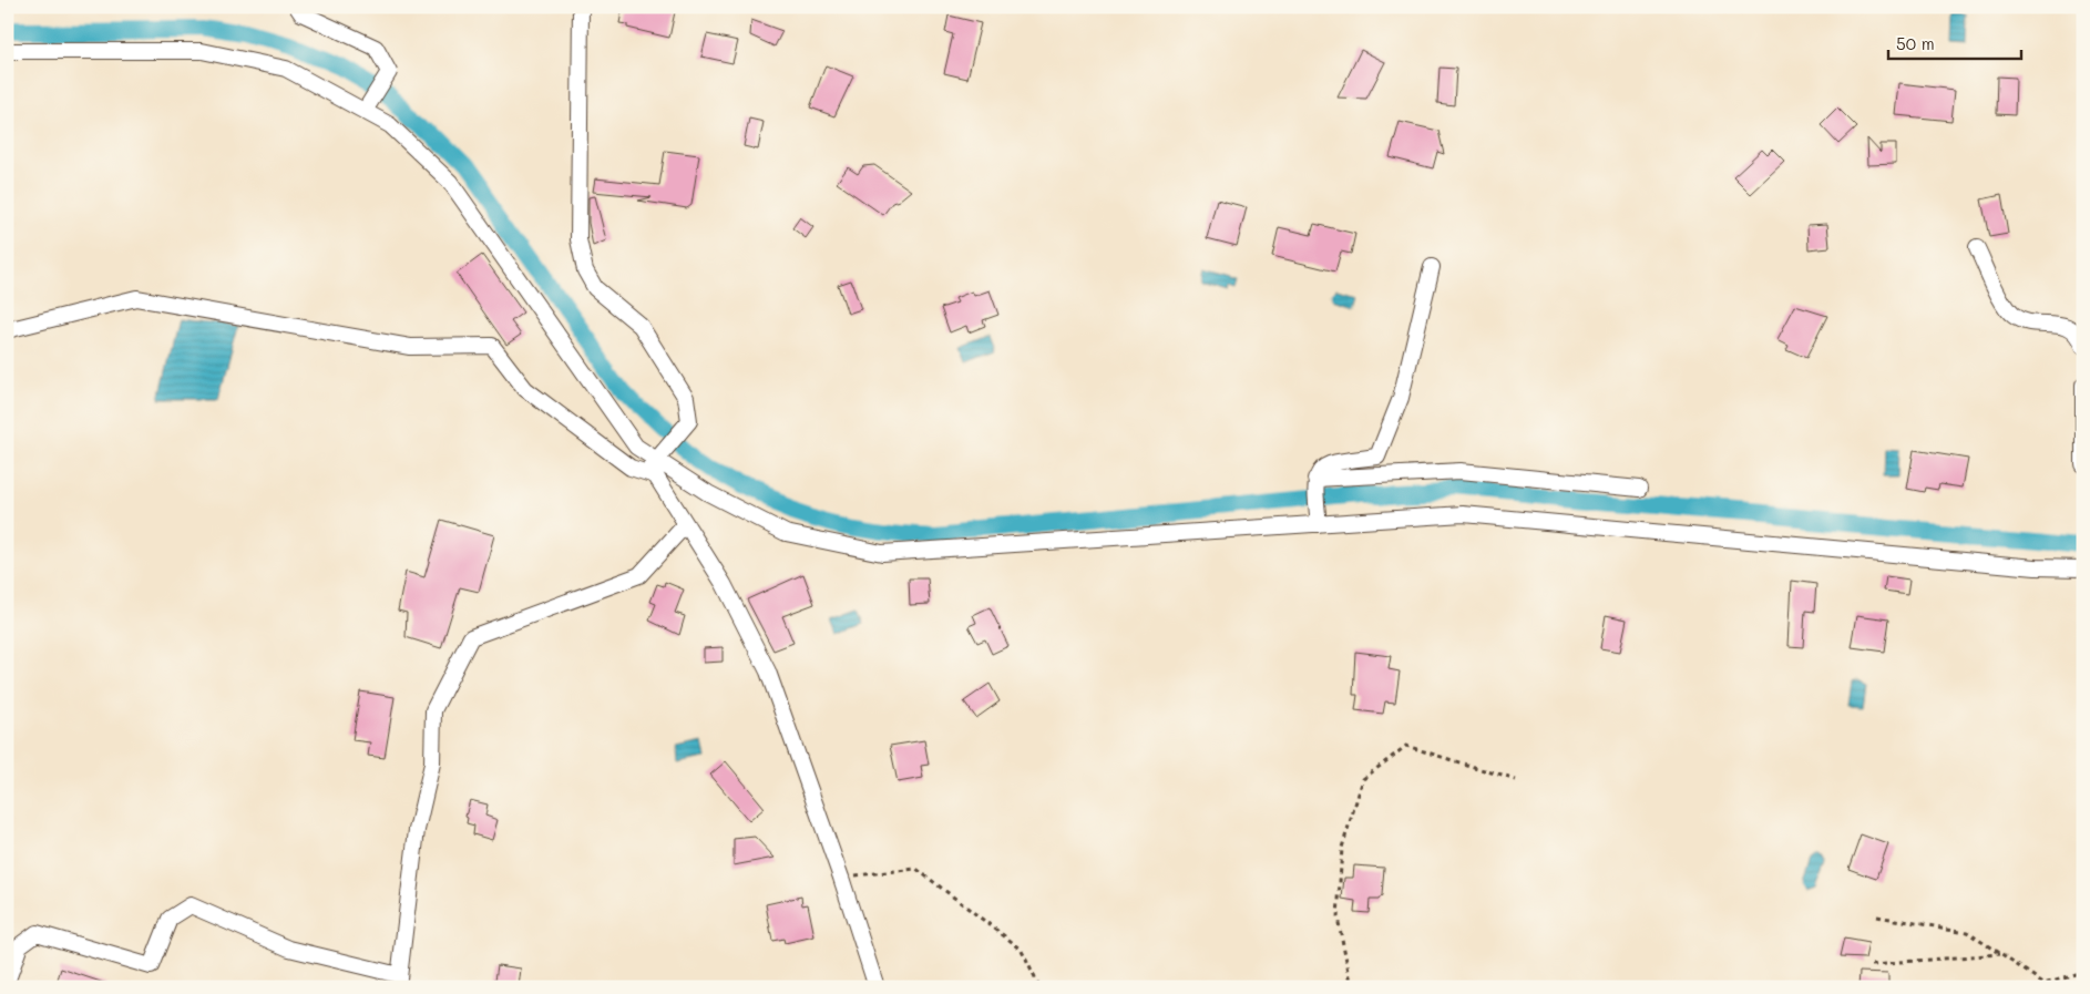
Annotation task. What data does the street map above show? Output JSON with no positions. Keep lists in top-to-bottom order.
{
  "scale_bar": "50 m"
}
